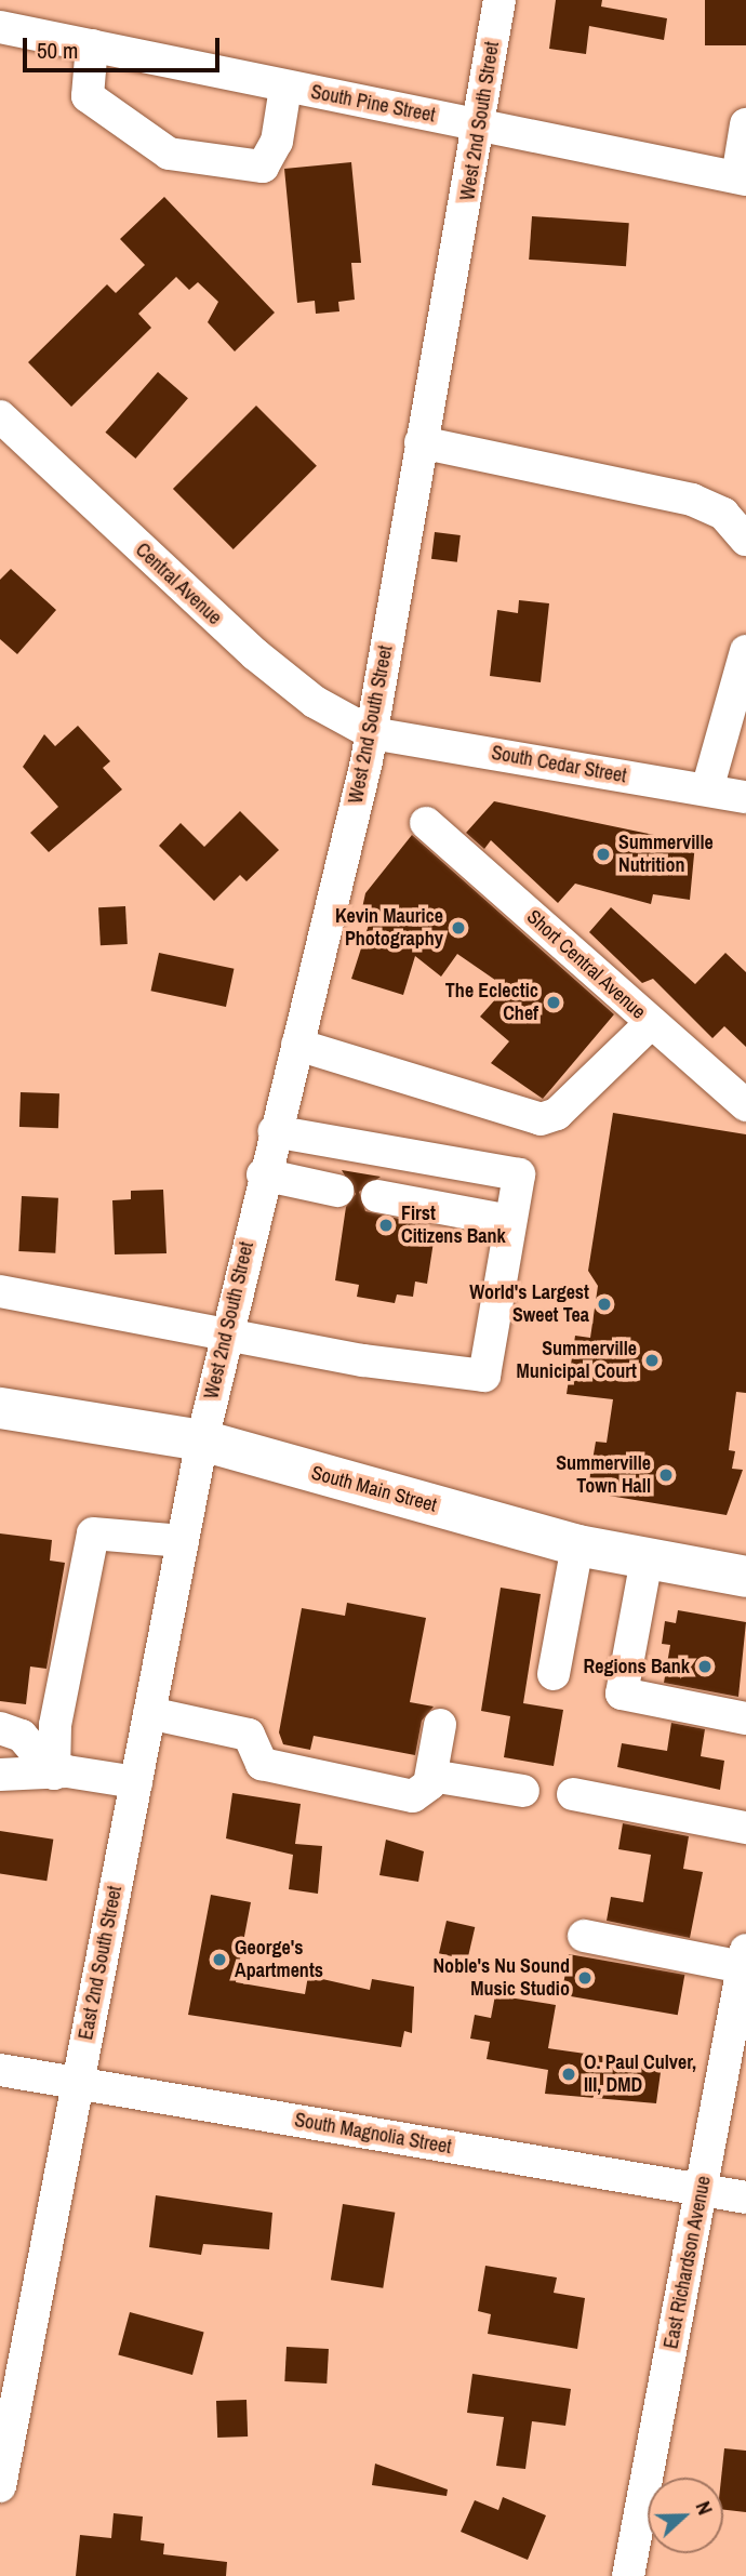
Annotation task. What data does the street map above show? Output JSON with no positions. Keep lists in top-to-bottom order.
{
  "streets": {
    "main road": ["South Main Street"],
    "street": [
      "South Pine Street",
      "West 2nd South Street",
      "Central Avenue",
      "South Cedar Street",
      "Short Central Avenue",
      "East 2nd South Street",
      "South Magnolia Street",
      "East Richardson Avenue"
    ]
  },
  "crossings": [
    ["South Pine Street", "West 2nd South Street"],
    ["West 2nd South Street", "Central Avenue"],
    ["West 2nd South Street", "South Cedar Street"],
    ["West 2nd South Street", "South Main Street"],
    ["West 2nd South Street", "East 2nd South Street"],
    ["Central Avenue", "South Cedar Street"],
    ["South Main Street", "East 2nd South Street"],
    ["East 2nd South Street", "South Magnolia Street"],
    ["South Magnolia Street", "East Richardson Avenue"]
  ],
  "places": [
    "Summerville Nutrition",
    "Kevin Maurice Photography",
    "The Eclectic Chef",
    "First Citizens Bank",
    "World's Largest Sweet Tea",
    "Summerville Municipal Court",
    "Summerville Town Hall",
    "Regions Bank",
    "George's Apartments",
    "Noble's Nu Sound Music Studio",
    "O. Paul Culver, III, DMD"
  ],
  "scale_bar": "50 m",
  "north": "right"
}
